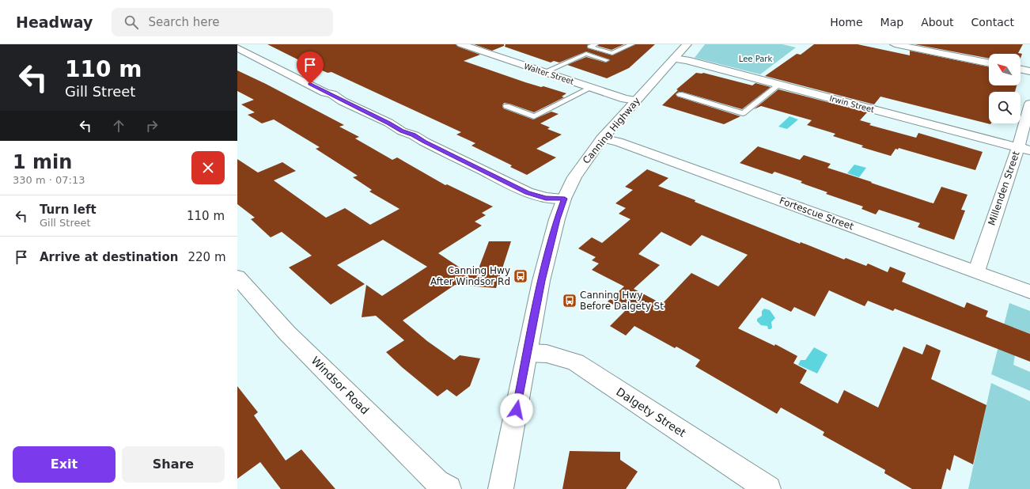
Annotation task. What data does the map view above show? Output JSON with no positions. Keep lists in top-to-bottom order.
{
  "streets": {
    "main road": [
      "Walter Street",
      "Irwin Street",
      "Canning Highway",
      "Millenden Street",
      "Fortescue Street",
      "Windsor Road",
      "Dalgety Street"
    ]
  },
  "crossings": [
    ["Walter Street", "Canning Highway"],
    ["Irwin Street", "Canning Highway"],
    ["Irwin Street", "Millenden Street"],
    ["Canning Highway", "Fortescue Street"],
    ["Canning Highway", "Dalgety Street"],
    ["Millenden Street", "Fortescue Street"]
  ],
  "parks": ["Lee Park"],
  "places": {
    "bus stop": ["Canning Hwy After Windsor Rd", "Canning Hwy Before Dalgety St"]
  },
  "north": "top left",
  "page": {
    "header": "Headway",
    "search": "Search here",
    "nav": [
      "Home",
      "Map",
      "About",
      "Contact"
    ],
    "turn": ["110 m", "Gill Street"],
    "heading": ["1 min", "330 m · 07:13"],
    "list": [
      {
        "name": "Turn left",
        "note": "Gill Street",
        "value": "110 m"
      },
      {
        "name": "Arrive at destination",
        "value": "220 m"
      }
    ],
    "buttons": ["Exit", "Share"]
  }
}
